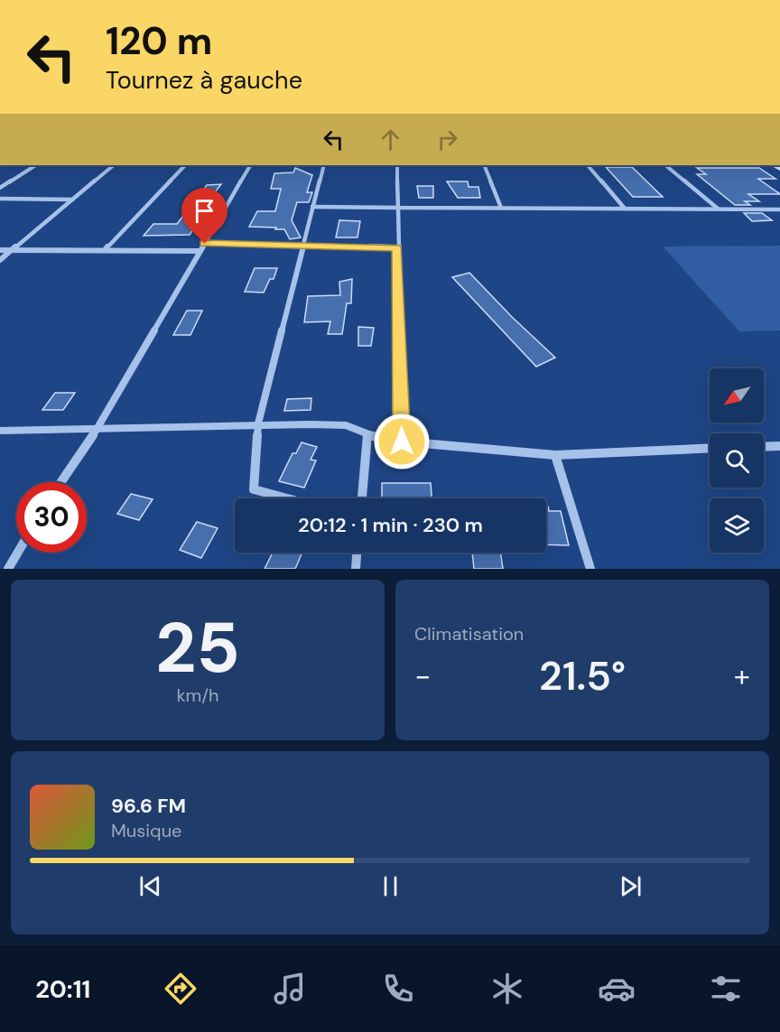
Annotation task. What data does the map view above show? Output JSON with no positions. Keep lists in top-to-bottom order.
{
  "north": "bottom left",
  "page": {
    "turn": ["120 m", "Tournez à gauche"],
    "limit": "30",
    "trip": "20:12 · 1 min · 230 m",
    "tile": [
      ["25", "km/h"],
      "Climatisation"
    ],
    "heat": ["−", "21.5°", "+"],
    "song": ["96.6 FM", "Musique"],
    "tabs": "20:11"
  }
}
